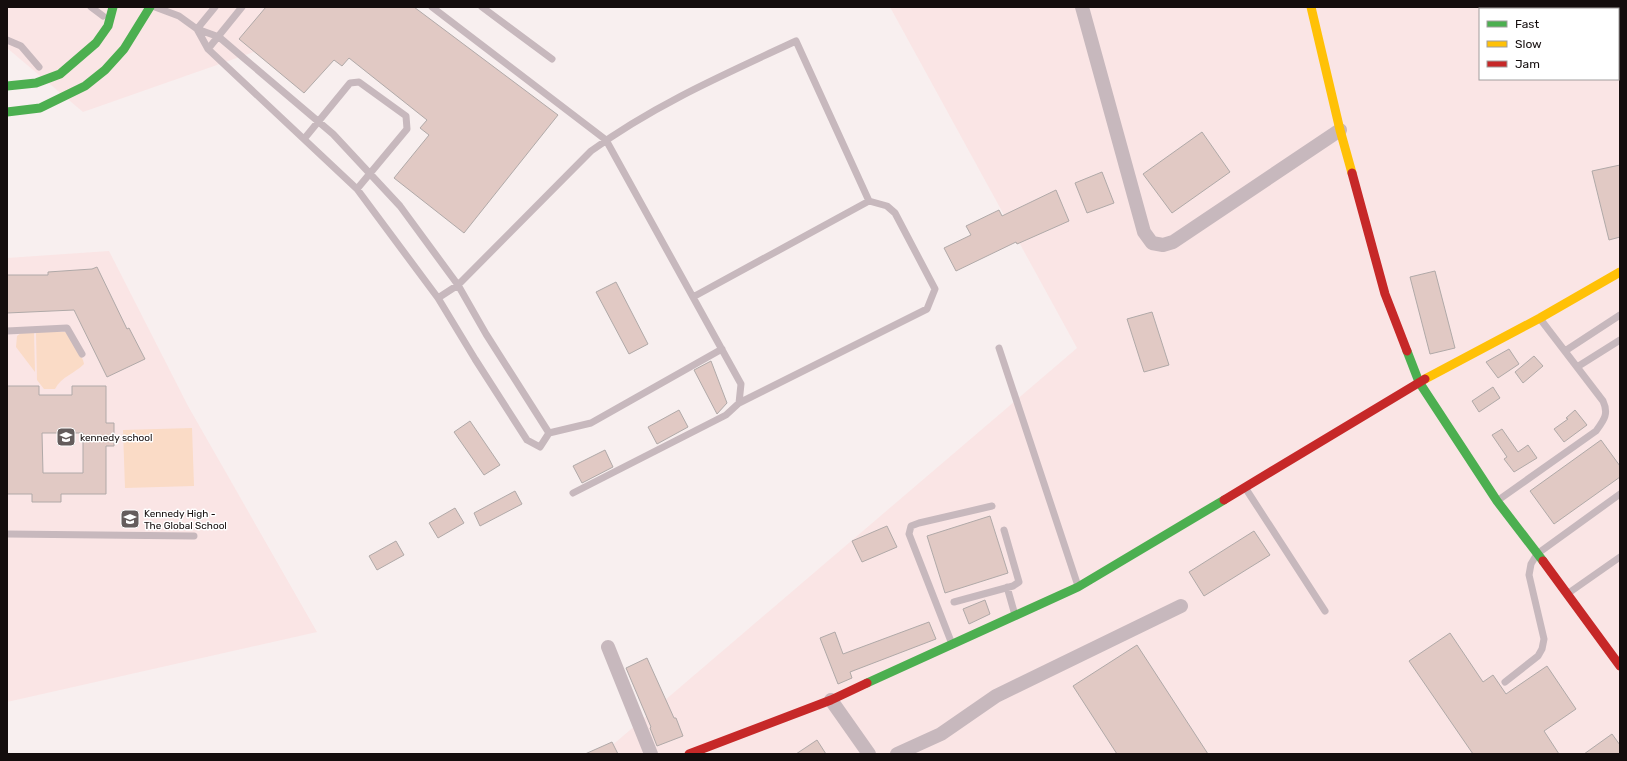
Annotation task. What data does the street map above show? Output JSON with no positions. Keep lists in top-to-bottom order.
{
  "places": {
    "school or university": ["kennedy school", "Kennedy High - The Global School"]
  },
  "legend": ["Fast", "Slow", "Jam"]
}
